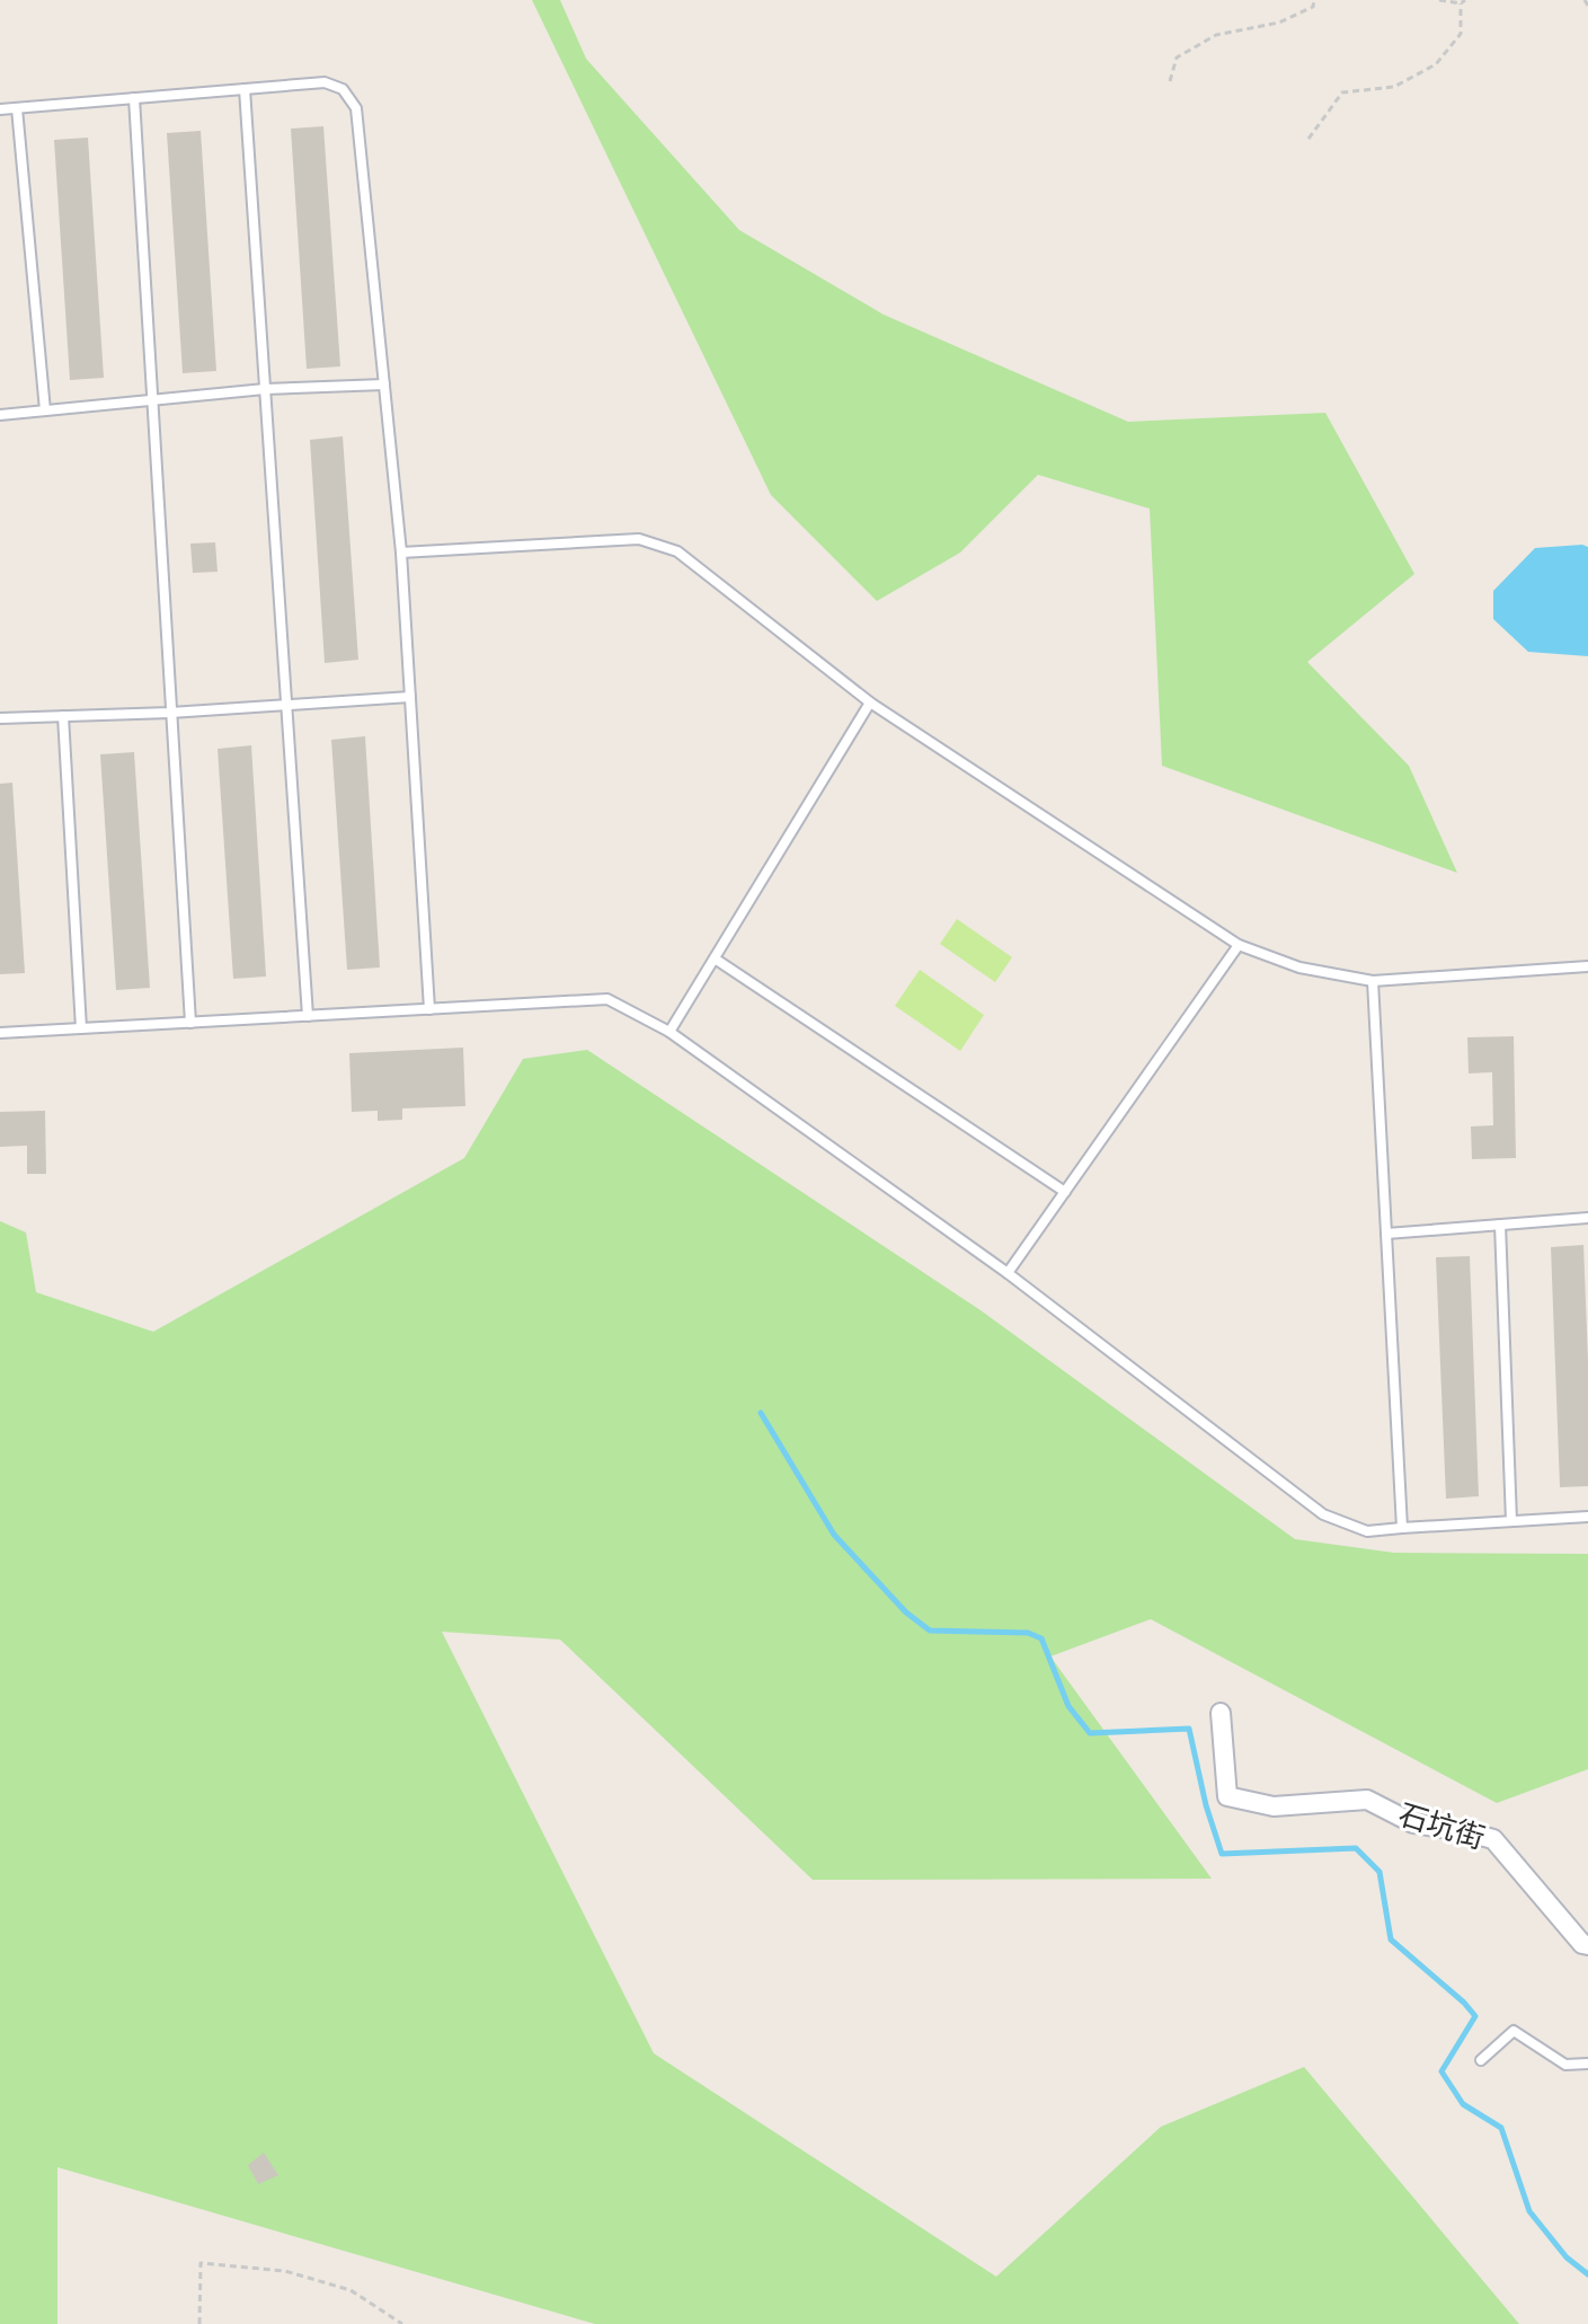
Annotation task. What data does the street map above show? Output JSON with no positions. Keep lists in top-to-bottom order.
{
  "streets": {
    "street": ["石坑街"]
  }
}
